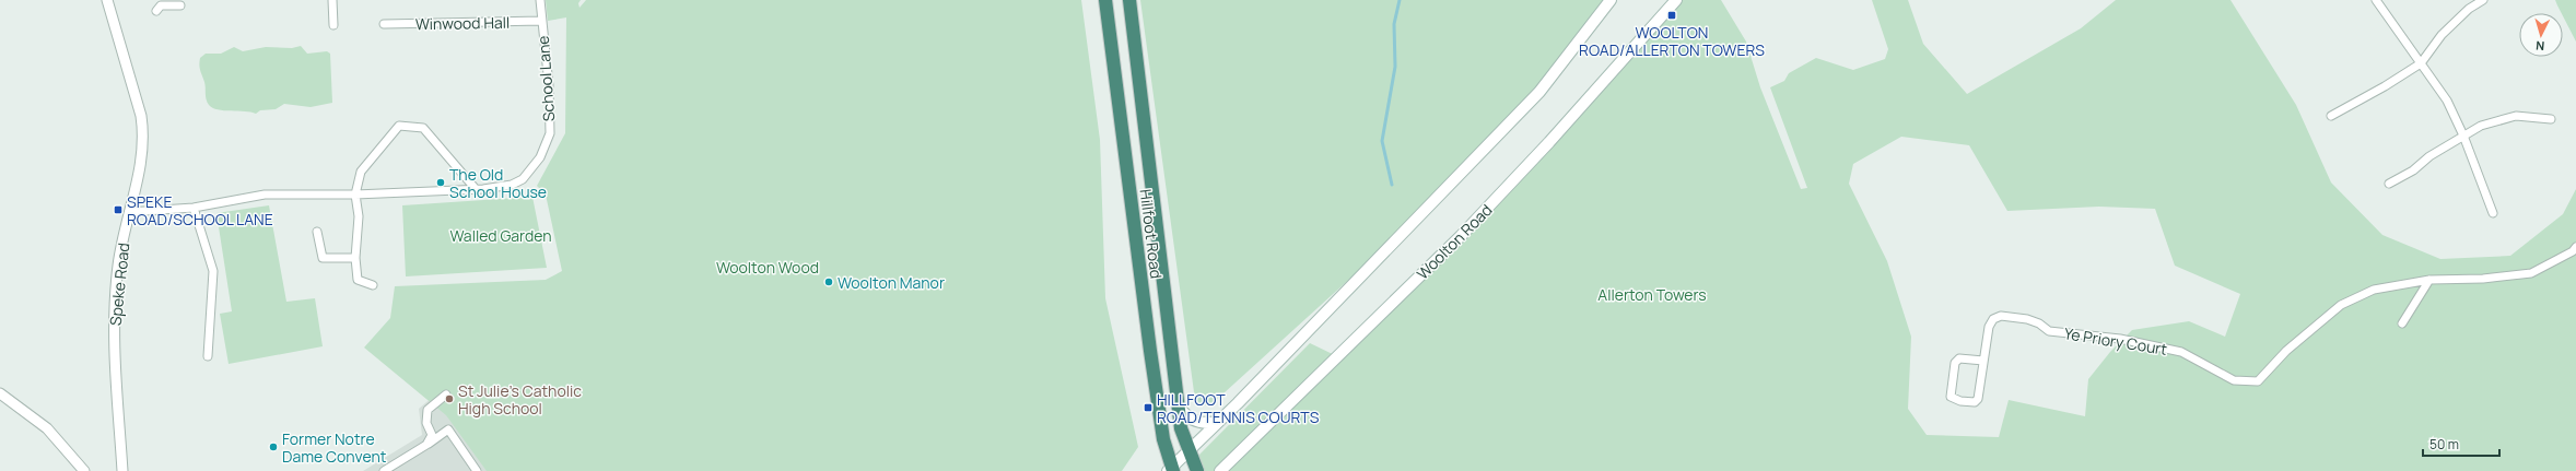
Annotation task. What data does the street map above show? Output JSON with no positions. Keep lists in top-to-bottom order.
{
  "streets": {
    "highway": ["Hillfoot Road"],
    "main road": ["Woolton Road"],
    "street": [
      "Winwood Hall",
      "School Lane",
      "Speke Road",
      "Ye Priory Court"
    ]
  },
  "crossings": [
    ["Winwood Hall", "School Lane"],
    ["School Lane", "Speke Road"]
  ],
  "parks": ["Walled Garden", "Woolton Wood", "Allerton Towers"],
  "places": {
    "transit": ["WOOLTON ROAD/ALLERTON TOWERS", "SPEKE ROAD/SCHOOL LANE", "HILLFOOT ROAD/TENNIS COURTS"],
    "other": [
      "The Old School House",
      "Woolton Manor",
      "St Julie's Catholic High School",
      "Former Notre Dame Convent"
    ]
  },
  "scale_bar": "50 m",
  "north": "bottom"
}
